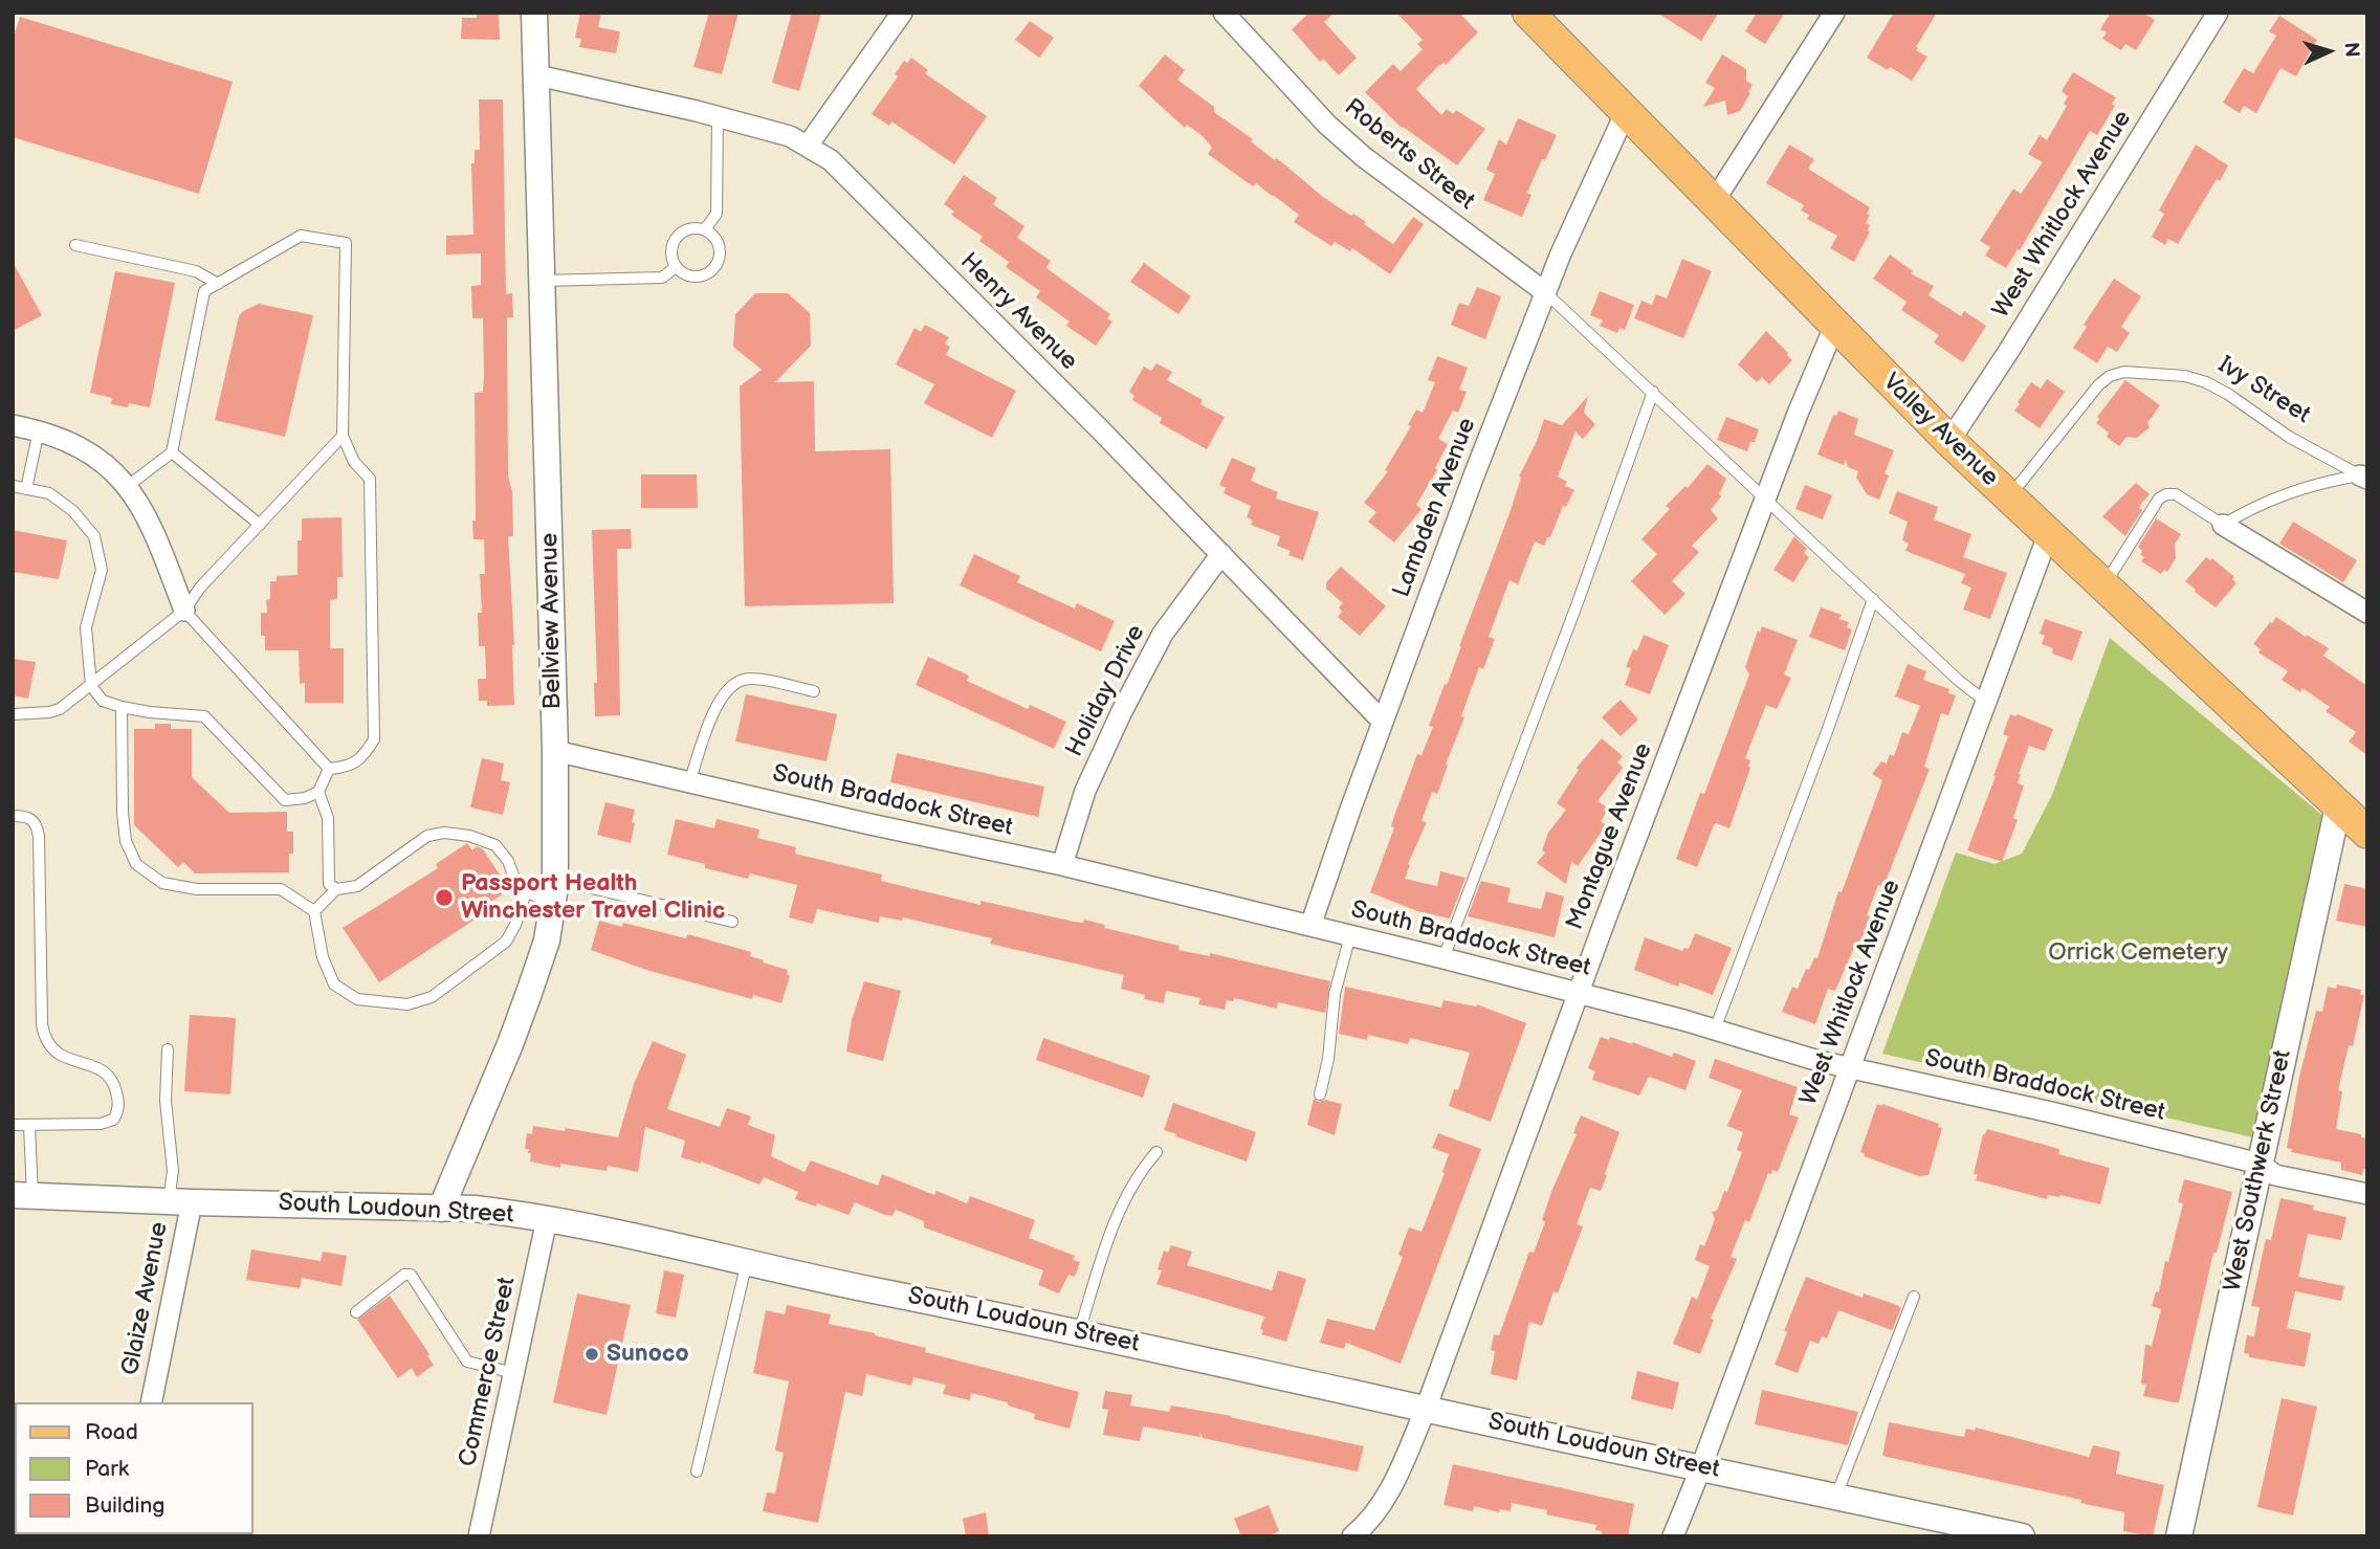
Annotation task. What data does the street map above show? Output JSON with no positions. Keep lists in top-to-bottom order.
{
  "streets": {
    "main road": ["Valley Avenue"],
    "street": [
      "Roberts Street",
      "West Whitlock Avenue",
      "Henry Avenue",
      "Lambden Avenue",
      "Bellview Avenue",
      "Holiday Drive",
      "South Braddock Street",
      "Montague Avenue",
      "West Southwerk Street",
      "South Loudoun Street",
      "Glaize Avenue",
      "Commerce Street"
    ],
    "lane": ["Ivy Street"]
  },
  "crossings": [
    ["Roberts Street", "Lambden Avenue"],
    ["West Whitlock Avenue", "Valley Avenue"],
    ["West Whitlock Avenue", "South Braddock Street"],
    ["West Whitlock Avenue", "South Loudoun Street"],
    ["Henry Avenue", "Lambden Avenue"],
    ["Henry Avenue", "Bellview Avenue"],
    ["Henry Avenue", "Holiday Drive"],
    ["Ivy Street", "Valley Avenue"],
    ["Valley Avenue", "Lambden Avenue"],
    ["Valley Avenue", "Montague Avenue"],
    ["Valley Avenue", "West Southwerk Street"],
    ["Lambden Avenue", "South Braddock Street"],
    ["Bellview Avenue", "South Braddock Street"],
    ["Bellview Avenue", "South Loudoun Street"],
    ["Holiday Drive", "South Braddock Street"],
    ["South Braddock Street", "Montague Avenue"],
    ["South Braddock Street", "West Southwerk Street"],
    ["Montague Avenue", "South Loudoun Street"],
    ["South Loudoun Street", "Glaize Avenue"],
    ["South Loudoun Street", "Commerce Street"]
  ],
  "parks": ["Orrick Cemetery"],
  "places": ["Passport Health Winchester Travel Clinic", "Sunoco"],
  "legend": ["Road", "Park", "Building"],
  "north": "right"
}
